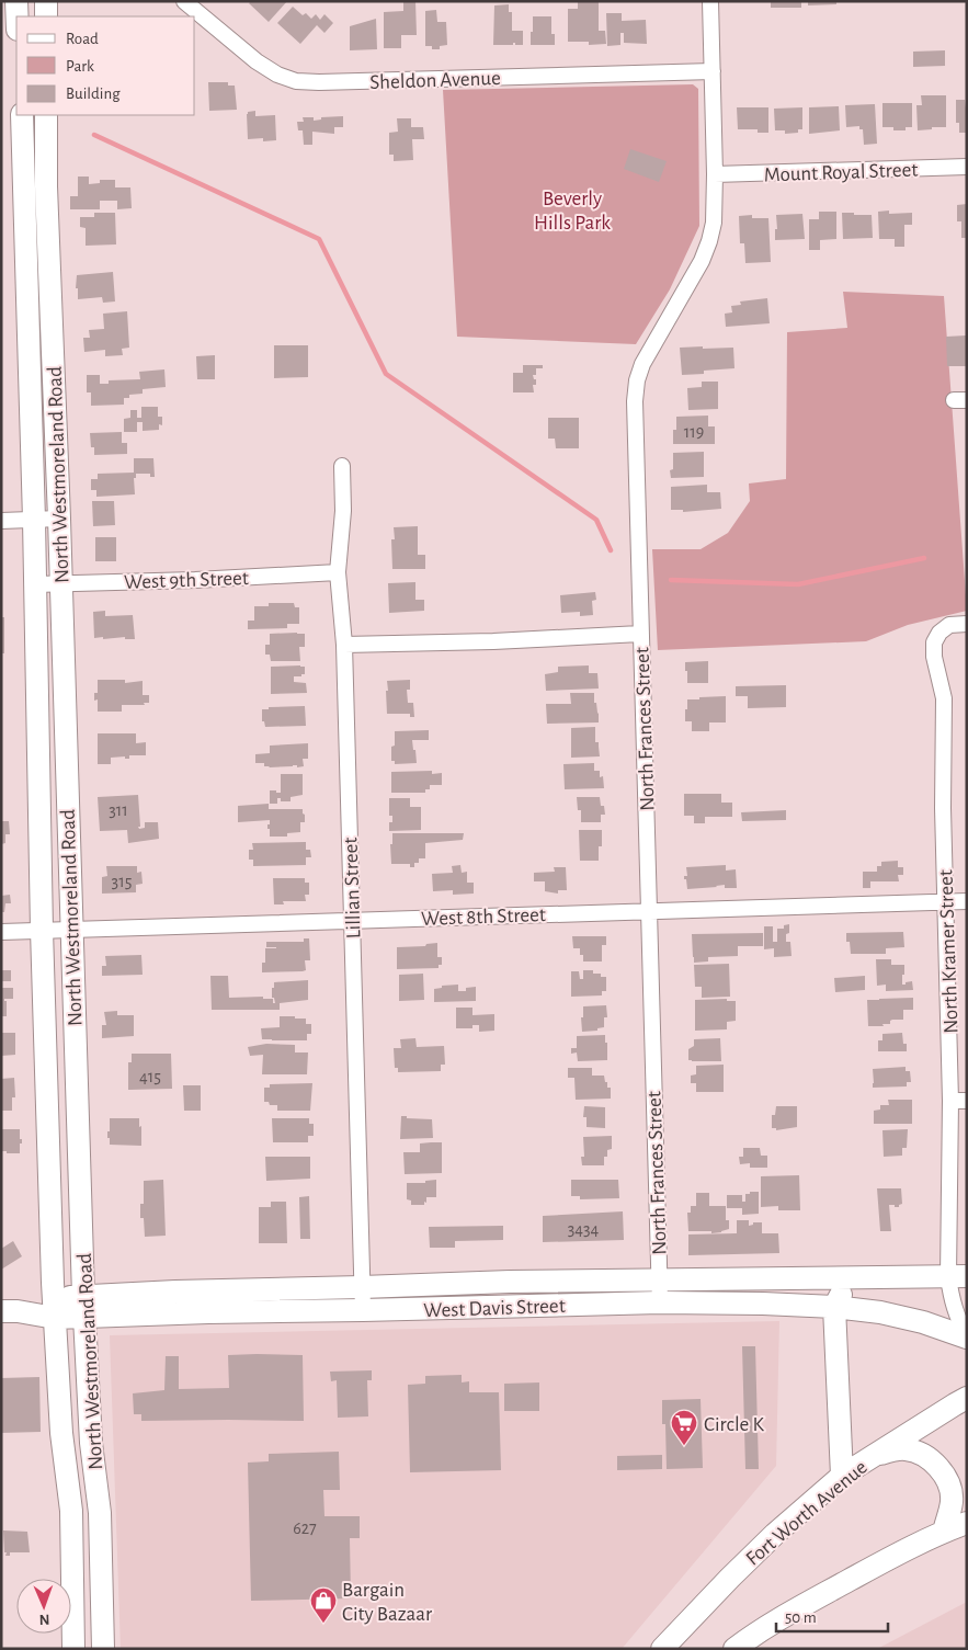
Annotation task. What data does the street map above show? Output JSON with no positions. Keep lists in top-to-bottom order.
{
  "streets": {
    "main road": ["North Westmoreland Road", "West Davis Street", "Fort Worth Avenue"],
    "street": [
      "Sheldon Avenue",
      "Mount Royal Street",
      "West 9th Street",
      "North Frances Street",
      "Lillian Street",
      "West 8th Street",
      "North Kramer Street"
    ]
  },
  "crossings": [
    ["Sheldon Avenue", "North Frances Street"],
    ["Mount Royal Street", "North Frances Street"],
    ["North Westmoreland Road", "West 9th Street"],
    ["North Westmoreland Road", "West 8th Street"],
    ["North Westmoreland Road", "West Davis Street"],
    ["West 9th Street", "Lillian Street"],
    ["North Frances Street", "West 8th Street"],
    ["North Frances Street", "West Davis Street"],
    ["Lillian Street", "West 8th Street"],
    ["Lillian Street", "West Davis Street"],
    ["West 8th Street", "North Kramer Street"],
    ["North Kramer Street", "West Davis Street"]
  ],
  "parks": ["Beverly Hills Park"],
  "places": {
    "supermarket": ["Circle K"],
    "shop": ["Bargain City Bazaar"]
  },
  "house_numbers": [
    "119",
    "311",
    "315",
    "415",
    "3434",
    "627"
  ],
  "legend": ["Road", "Park", "Building"],
  "scale_bar": "50 m",
  "north": "bottom"
}
